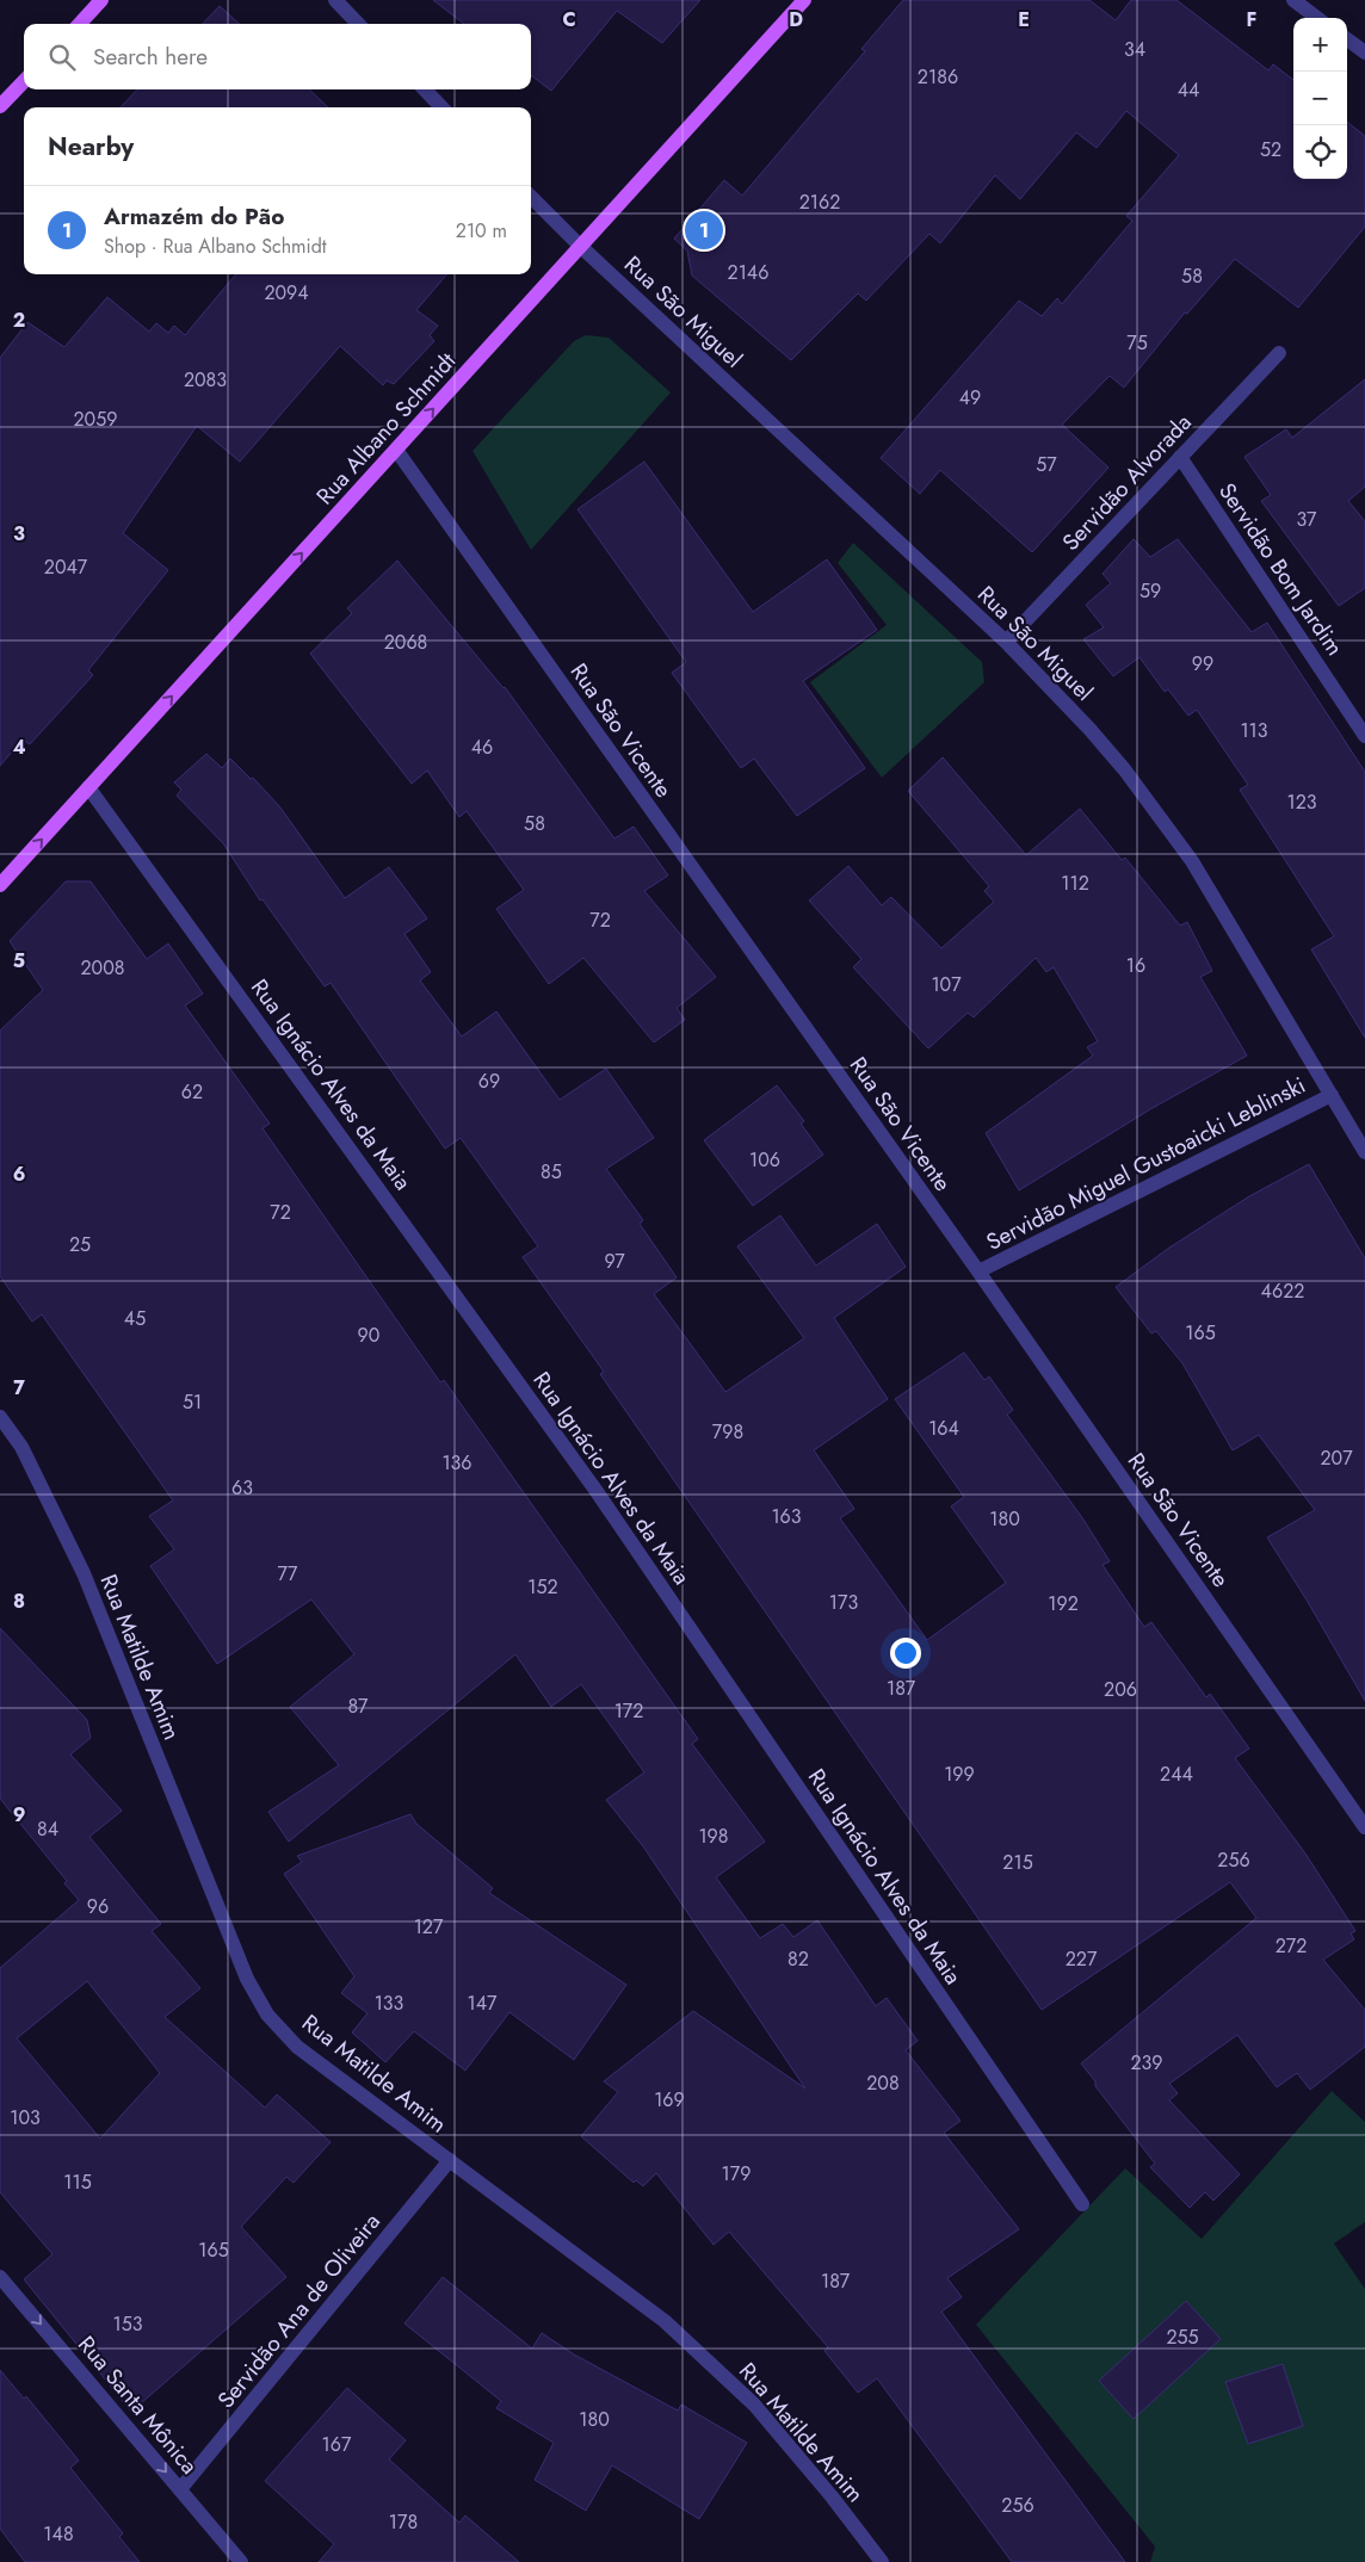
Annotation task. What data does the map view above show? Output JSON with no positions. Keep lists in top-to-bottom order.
{
  "streets": {
    "main road": ["Rua Albano Schmidt"],
    "street": [
      "Rua São Miguel",
      "Servidão Alvorada",
      "Servidão Bom Jardim",
      "Rua São Vicente",
      "Rua Ignácio Alves da Maia",
      "Servidão Miguel Gustoaicki Leblinski",
      "Rua Matilde Amim",
      "Servidão Ana de Oliveira",
      "Rua Santa Mônica"
    ]
  },
  "crossings": [
    ["Rua São Miguel", "Rua Albano Schmidt"],
    ["Rua São Miguel", "Servidão Alvorada"],
    ["Rua São Miguel", "Servidão Miguel Gustoaicki Leblinski"],
    ["Rua Albano Schmidt", "Rua São Vicente"],
    ["Rua Albano Schmidt", "Rua Ignácio Alves da Maia"],
    ["Servidão Alvorada", "Servidão Bom Jardim"],
    ["Rua São Vicente", "Servidão Miguel Gustoaicki Leblinski"],
    ["Rua Matilde Amim", "Servidão Ana de Oliveira"],
    ["Servidão Ana de Oliveira", "Rua Santa Mônica"]
  ],
  "one_way": ["Rua Albano Schmidt", "Rua Santa Mônica"],
  "house_numbers": [
    "34",
    "2186",
    "44",
    "52",
    "2162",
    "2146",
    "58",
    "2094",
    "75",
    "2083",
    "49",
    "2059",
    "57",
    "37",
    "2047",
    "59",
    "2068",
    "99",
    "113",
    "46",
    "123",
    "58",
    "112",
    "72",
    "16",
    "2008",
    "107",
    "69",
    "62",
    "106",
    "85",
    "72",
    "25",
    "97",
    "4622",
    "45",
    "165",
    "90",
    "51",
    "164",
    "798",
    "207",
    "136",
    "63",
    "163",
    "180",
    "77",
    "152",
    "173",
    "192",
    "187",
    "206",
    "87",
    "172",
    "199",
    "244",
    "84",
    "198",
    "256",
    "215",
    "96",
    "127",
    "272",
    "82",
    "227",
    "133",
    "147",
    "239",
    "208",
    "169",
    "103",
    "179",
    "115",
    "165",
    "187",
    "153",
    "255",
    "180",
    "167",
    "256",
    "178",
    "148"
  ],
  "page": {
    "map_buttons": ["+", "−"],
    "search": "Search here",
    "heading": "Nearby",
    "list": [
      {
        "mark": "1",
        "name": "Armazém do Pão",
        "note": "Shop · Rua Albano Schmidt",
        "value": "210 m"
      }
    ],
    "pins": "1"
  },
  "grid": {
    "columns": [
      "C",
      "D",
      "E",
      "F"
    ],
    "rows": [
      "2",
      "3",
      "4",
      "5",
      "6",
      "7",
      "8",
      "9"
    ]
  }
}
